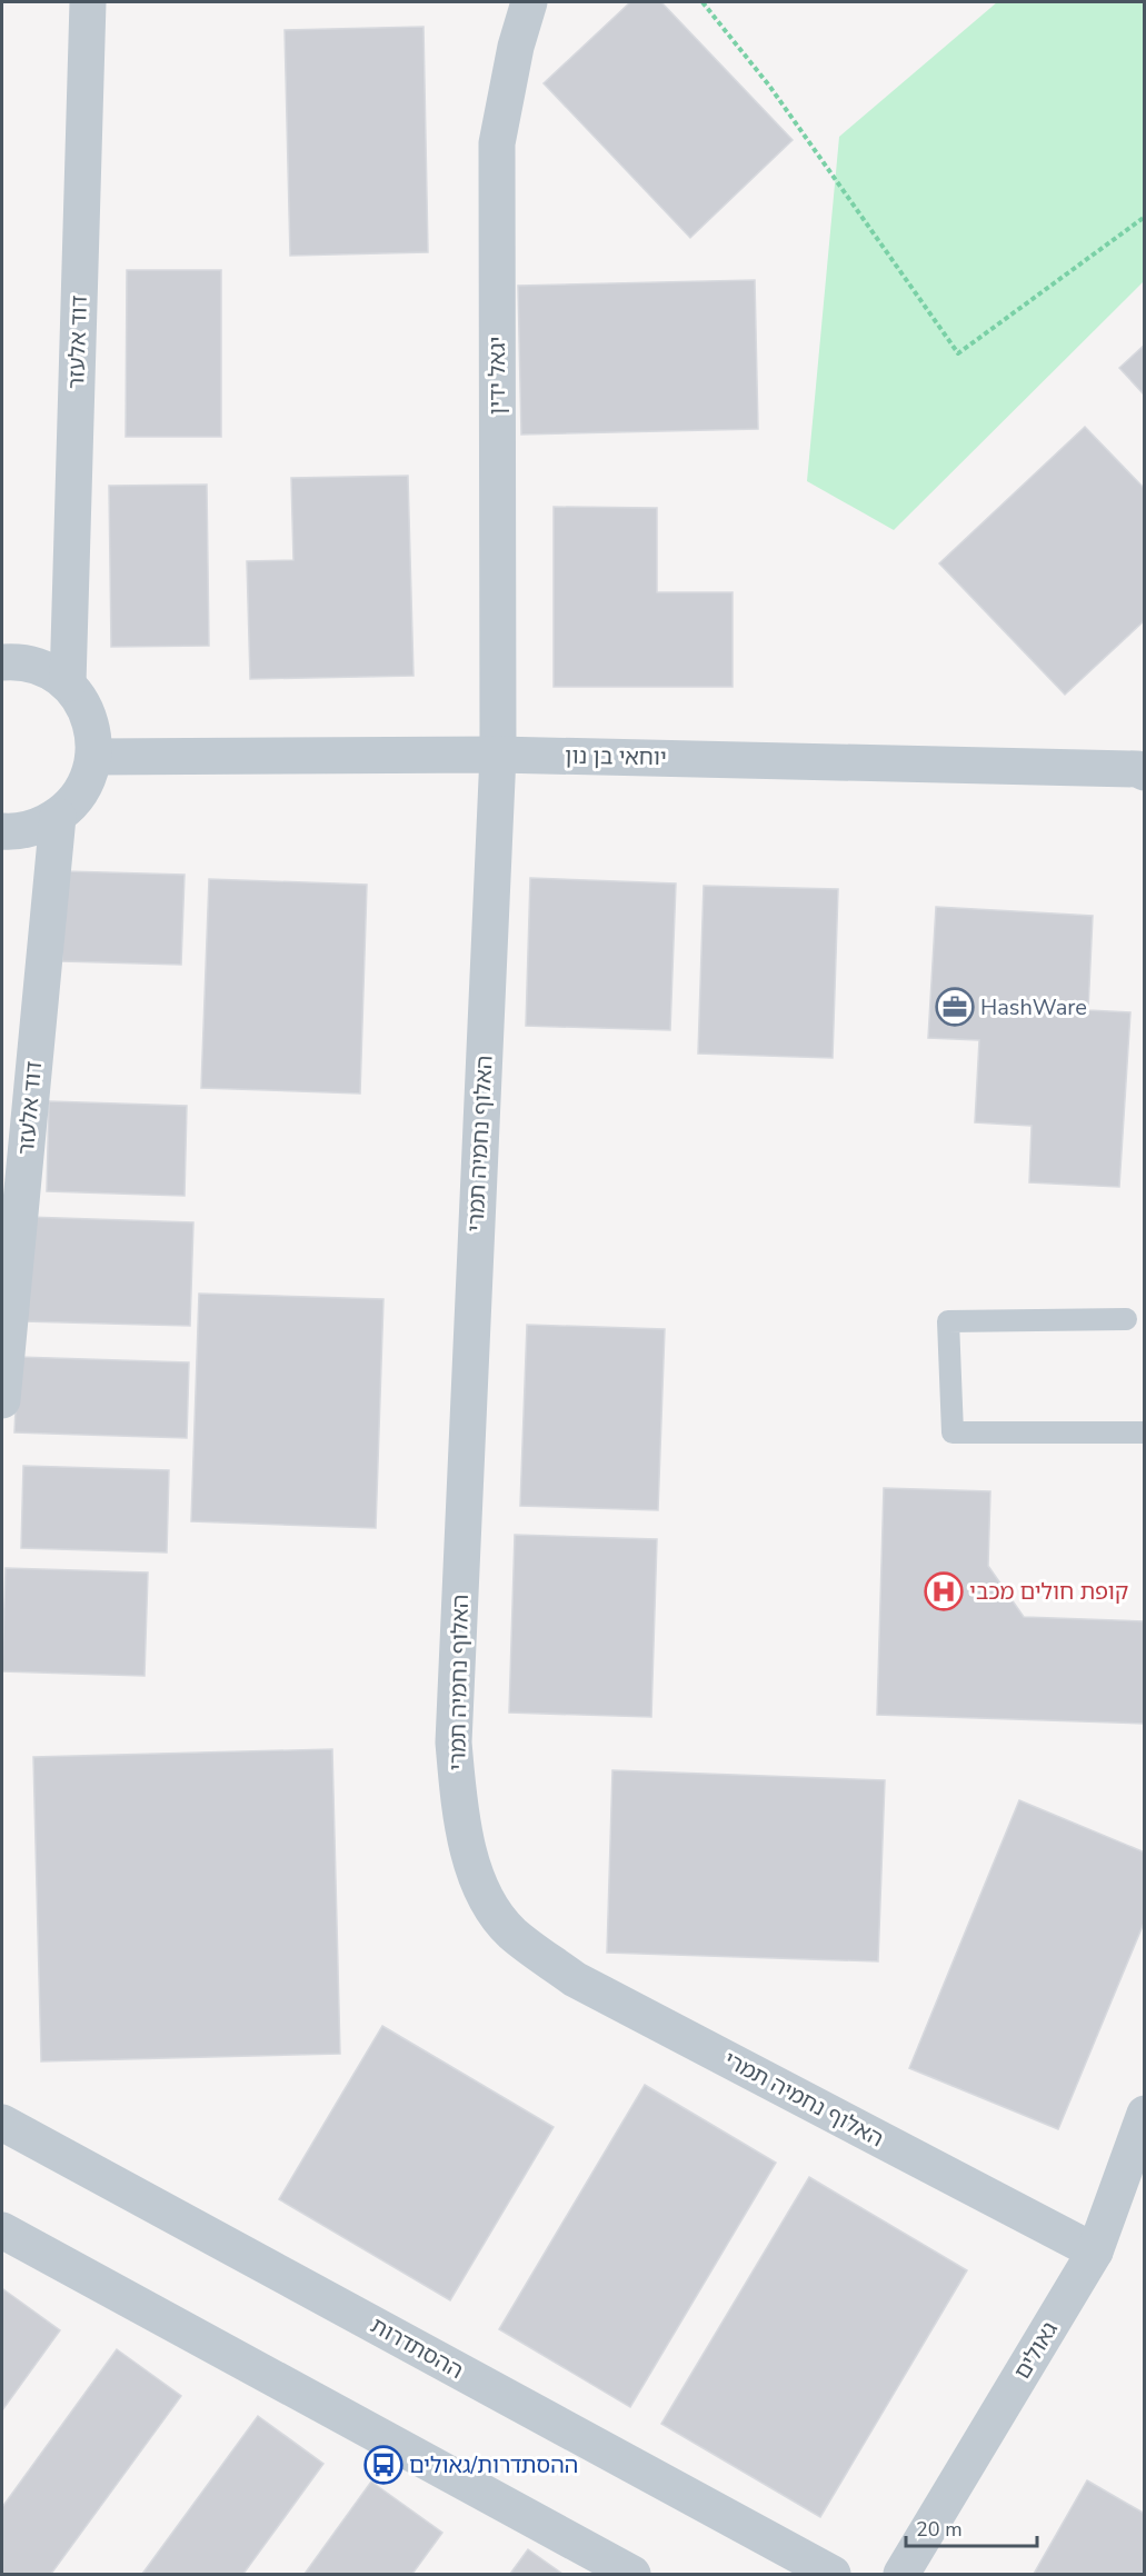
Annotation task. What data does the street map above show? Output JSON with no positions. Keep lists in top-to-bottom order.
{
  "streets": {
    "street": [
      "דוד אלעזר",
      "יגאל ידין",
      "יוחאי בן נון",
      "האלוף נחמיה תמרי",
      "ההסתדרות",
      "גאולים"
    ]
  },
  "crossings": [
    ["יגאל ידין", "יוחאי בן נון"],
    ["יגאל ידין", "האלוף נחמיה תמרי"],
    ["יוחאי בן נון", "האלוף נחמיה תמרי"],
    ["האלוף נחמיה תמרי", "גאולים"]
  ],
  "places": {
    "office": ["HashWare"],
    "hospital": ["קופת חולים מכבי"],
    "bus stop": ["ההסתדרות/גאולים"]
  },
  "scale_bar": "20 m"
}
